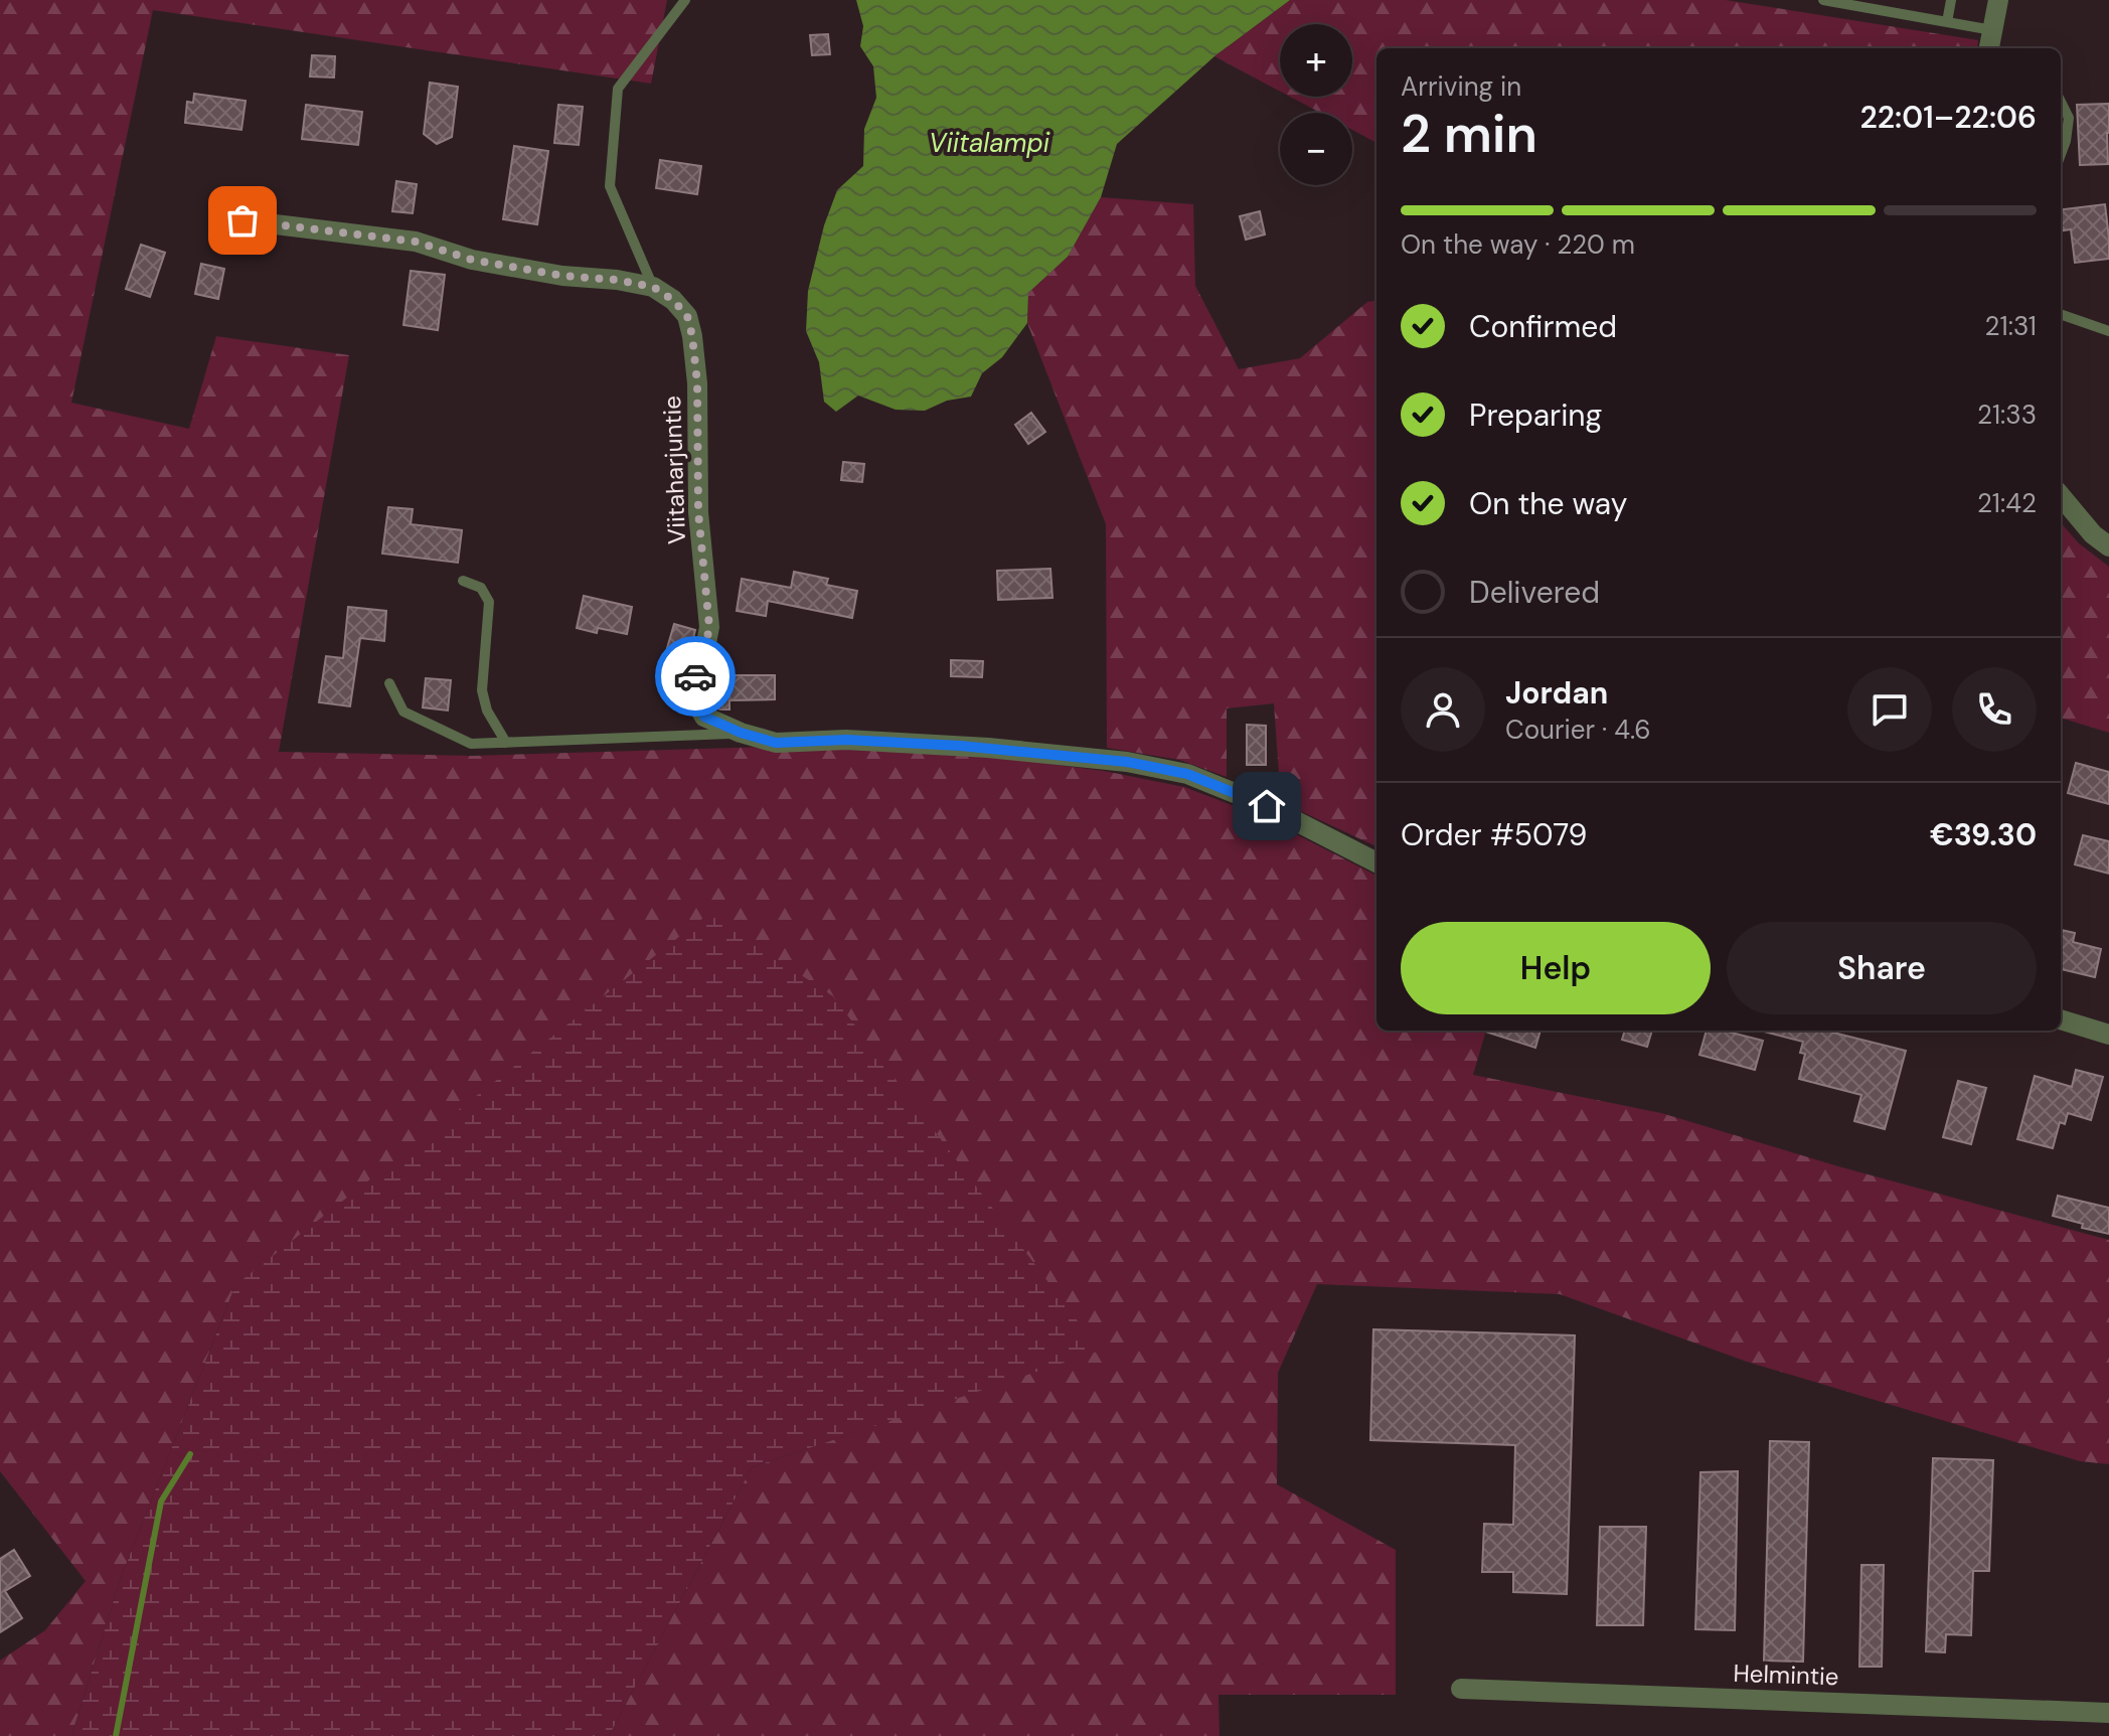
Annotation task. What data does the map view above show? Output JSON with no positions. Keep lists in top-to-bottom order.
{
  "streets": {
    "street": ["Viitaharjuntie", "Helmintie"]
  },
  "water": ["Viitalampi"],
  "page": {
    "map_buttons": ["+", "−"],
    "heading": ["2 min", "Arriving in", "22:01–22:06"],
    "panel": [
      "Jordan",
      "Courier · 4.6",
      "Order #5079",
      "€39.30"
    ],
    "bar": "On the way · 220 m",
    "list": [
      ["Confirmed", "21:31"],
      ["Preparing", "21:33"],
      ["On the way", "21:42"],
      "Delivered"
    ],
    "buttons": ["Help", "Share"]
  }
}
